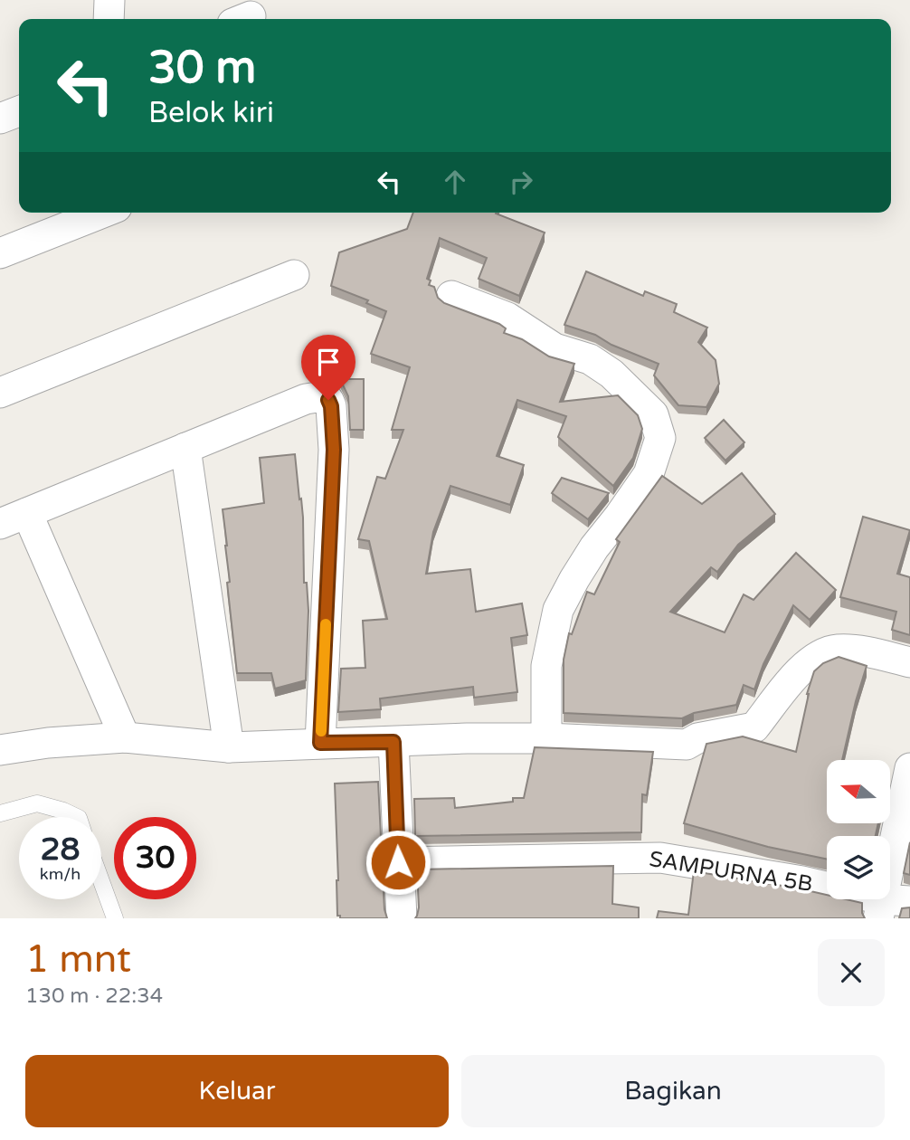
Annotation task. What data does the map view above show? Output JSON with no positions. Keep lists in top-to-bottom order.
{
  "streets": {
    "street": ["SAMPURNA 5B"]
  },
  "north": "left",
  "page": {
    "turn": ["30 m", "Belok kiri"],
    "speed": "28 km/h",
    "limit": "30",
    "heading": ["1 mnt", "130 m · 22:34"],
    "buttons": ["Keluar", "Bagikan"]
  }
}
